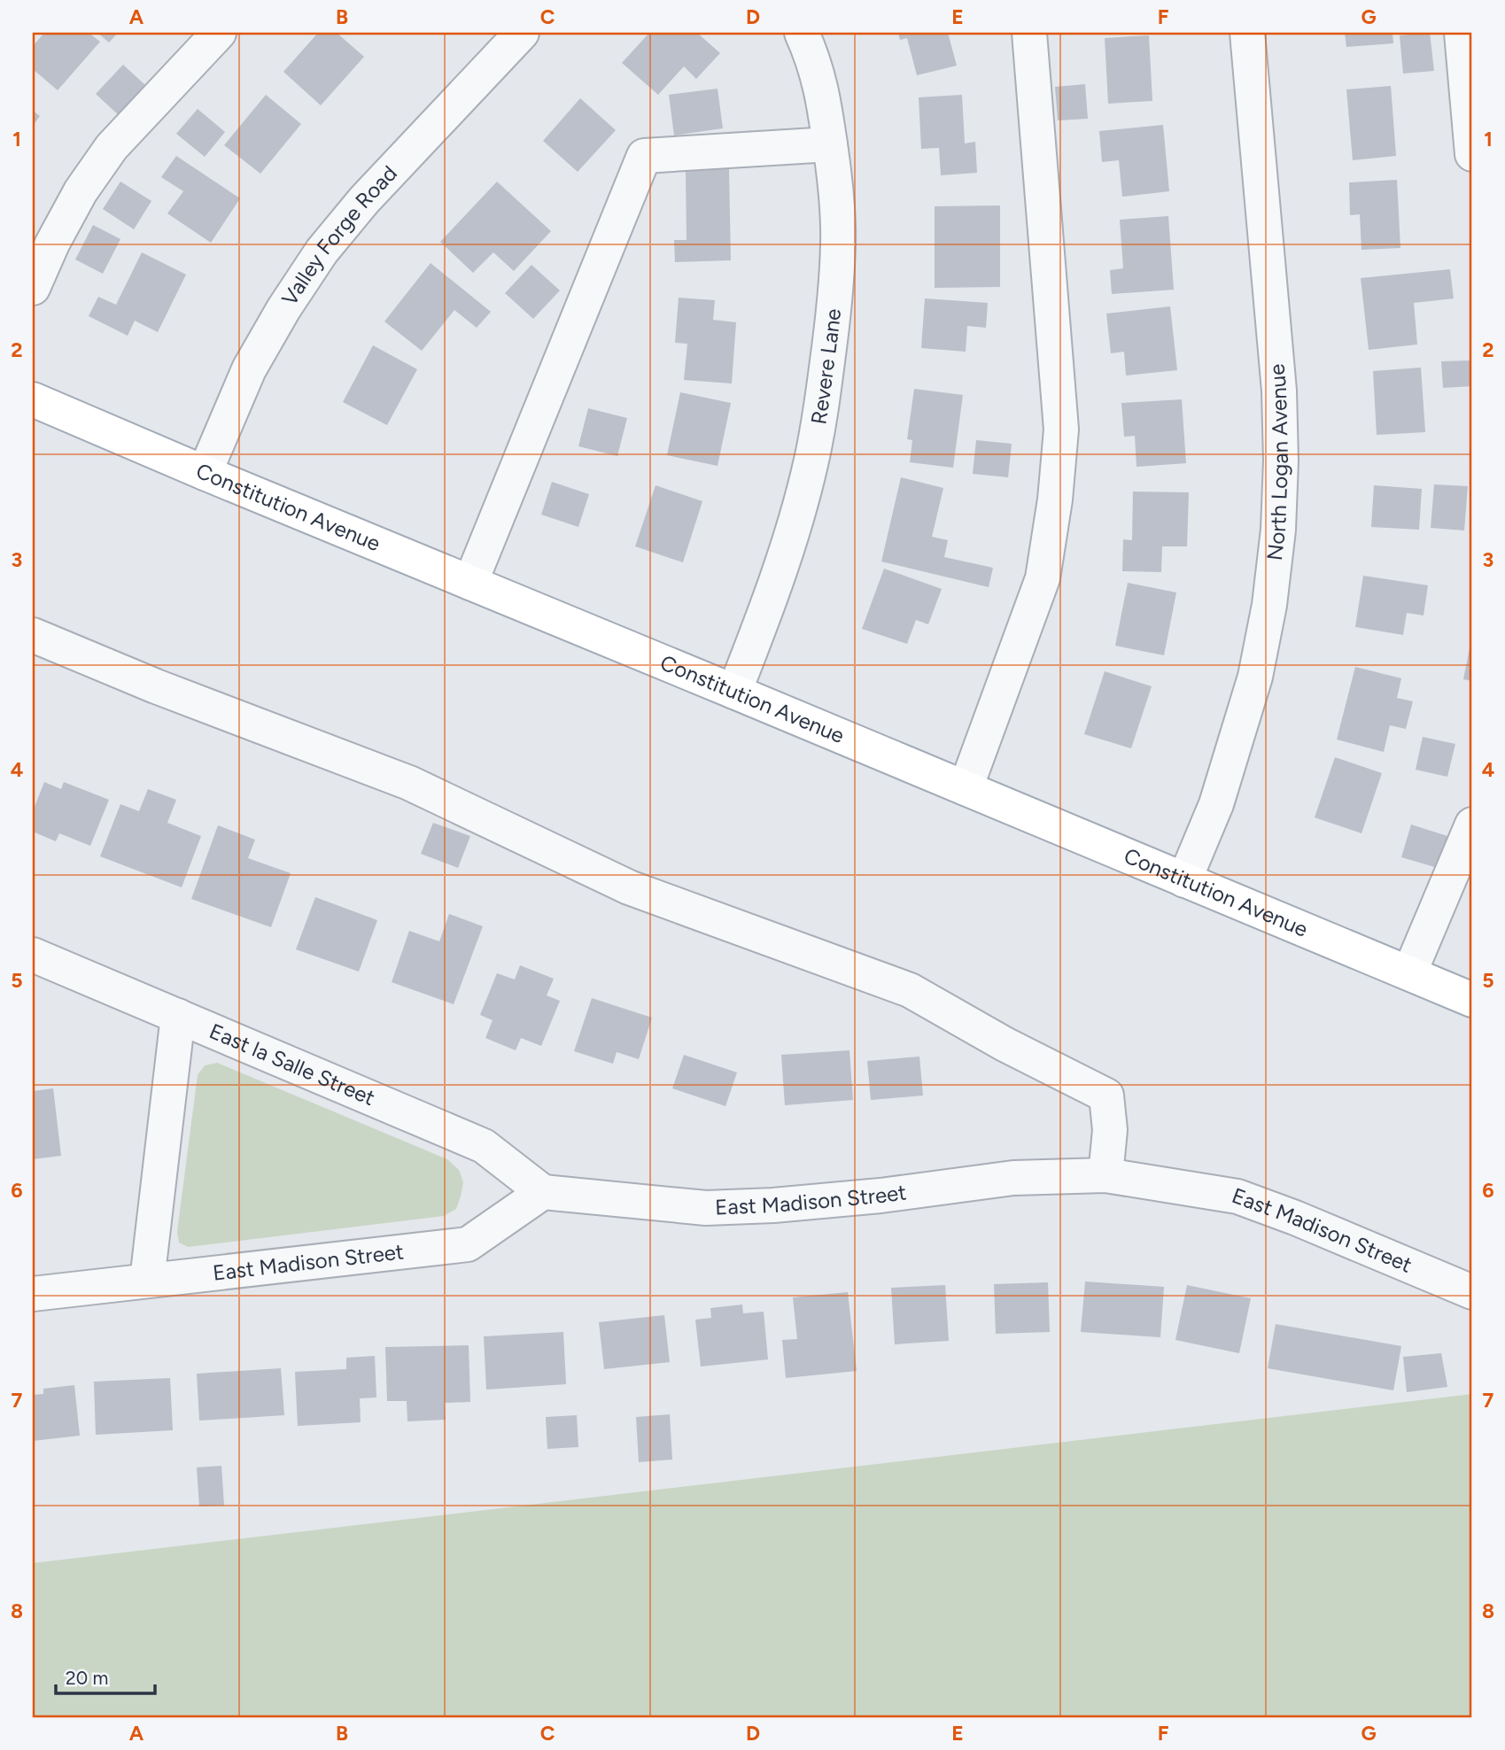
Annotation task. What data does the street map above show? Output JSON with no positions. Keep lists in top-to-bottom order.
{
  "streets": {
    "main road": ["Constitution Avenue"],
    "street": [
      "Valley Forge Road",
      "Revere Lane",
      "North Logan Avenue",
      "East la Salle Street",
      "East Madison Street"
    ]
  },
  "crossings": [
    ["Valley Forge Road", "Constitution Avenue"],
    ["Revere Lane", "Constitution Avenue"],
    ["North Logan Avenue", "Constitution Avenue"],
    ["East la Salle Street", "East Madison Street"]
  ],
  "scale_bar": "20 m",
  "grid": {
    "columns": [
      "A",
      "B",
      "C",
      "D",
      "E",
      "F",
      "G"
    ],
    "rows": [
      "1",
      "2",
      "3",
      "4",
      "5",
      "6",
      "7",
      "8"
    ]
  }
}
